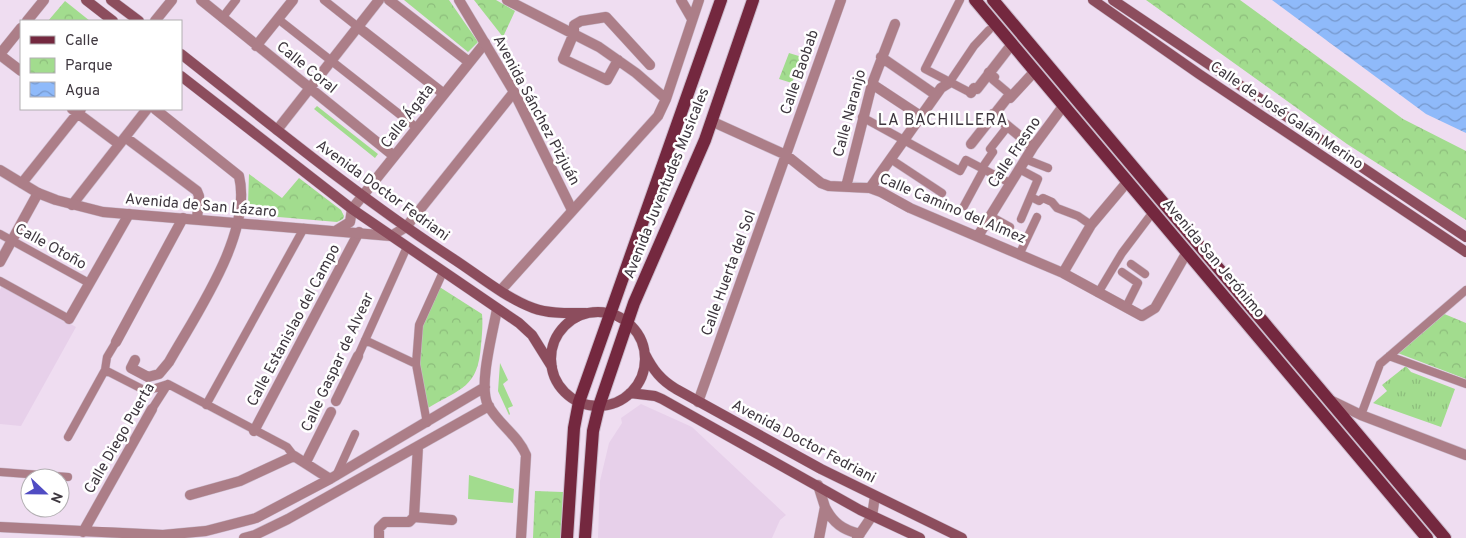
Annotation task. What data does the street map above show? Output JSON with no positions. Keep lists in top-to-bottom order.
{
  "streets": {
    "main road": [
      "Calle de José Galán Merino",
      "Avenida Juventudes Musicales",
      "Avenida Doctor Fedriani",
      "Avenida San Jerónimo"
    ],
    "street": [
      "Calle Coral",
      "Calle Baobab",
      "Avenida Sánchez Pizjuán",
      "Calle Naranjo",
      "Calle Ágata",
      "Calle Fresno",
      "Avenida de San Lázaro",
      "Calle Camino del Almez",
      "Calle Otoño",
      "Calle Huerta del Sol",
      "Calle Estanislao del Campo",
      "Calle Gaspar de Alvear",
      "Calle Diego Puerta"
    ]
  },
  "crossings": [
    ["Calle Coral", "Calle Ágata"],
    ["Calle Baobab", "Calle Camino del Almez"],
    ["Calle Baobab", "Calle Huerta del Sol"],
    ["Avenida Sánchez Pizjuán", "Calle Ágata"],
    ["Calle Naranjo", "Calle Camino del Almez"],
    ["Calle Ágata", "Avenida Doctor Fedriani"],
    ["Calle Ágata", "Avenida de San Lázaro"],
    ["Calle Fresno", "Calle Camino del Almez"],
    ["Calle Fresno", "Avenida San Jerónimo"],
    ["Avenida Juventudes Musicales", "Avenida Doctor Fedriani"],
    ["Avenida Juventudes Musicales", "Calle Camino del Almez"],
    ["Avenida Doctor Fedriani", "Avenida de San Lázaro"],
    ["Avenida Doctor Fedriani", "Calle Huerta del Sol"],
    ["Avenida Doctor Fedriani", "Calle Gaspar de Alvear"],
    ["Avenida de San Lázaro", "Calle Estanislao del Campo"],
    ["Calle Camino del Almez", "Avenida San Jerónimo"],
    ["Calle Camino del Almez", "Calle Huerta del Sol"]
  ],
  "districts": ["LA BACHILLERA"],
  "legend": ["Calle", "Parque", "Agua"],
  "north": "right"
}
